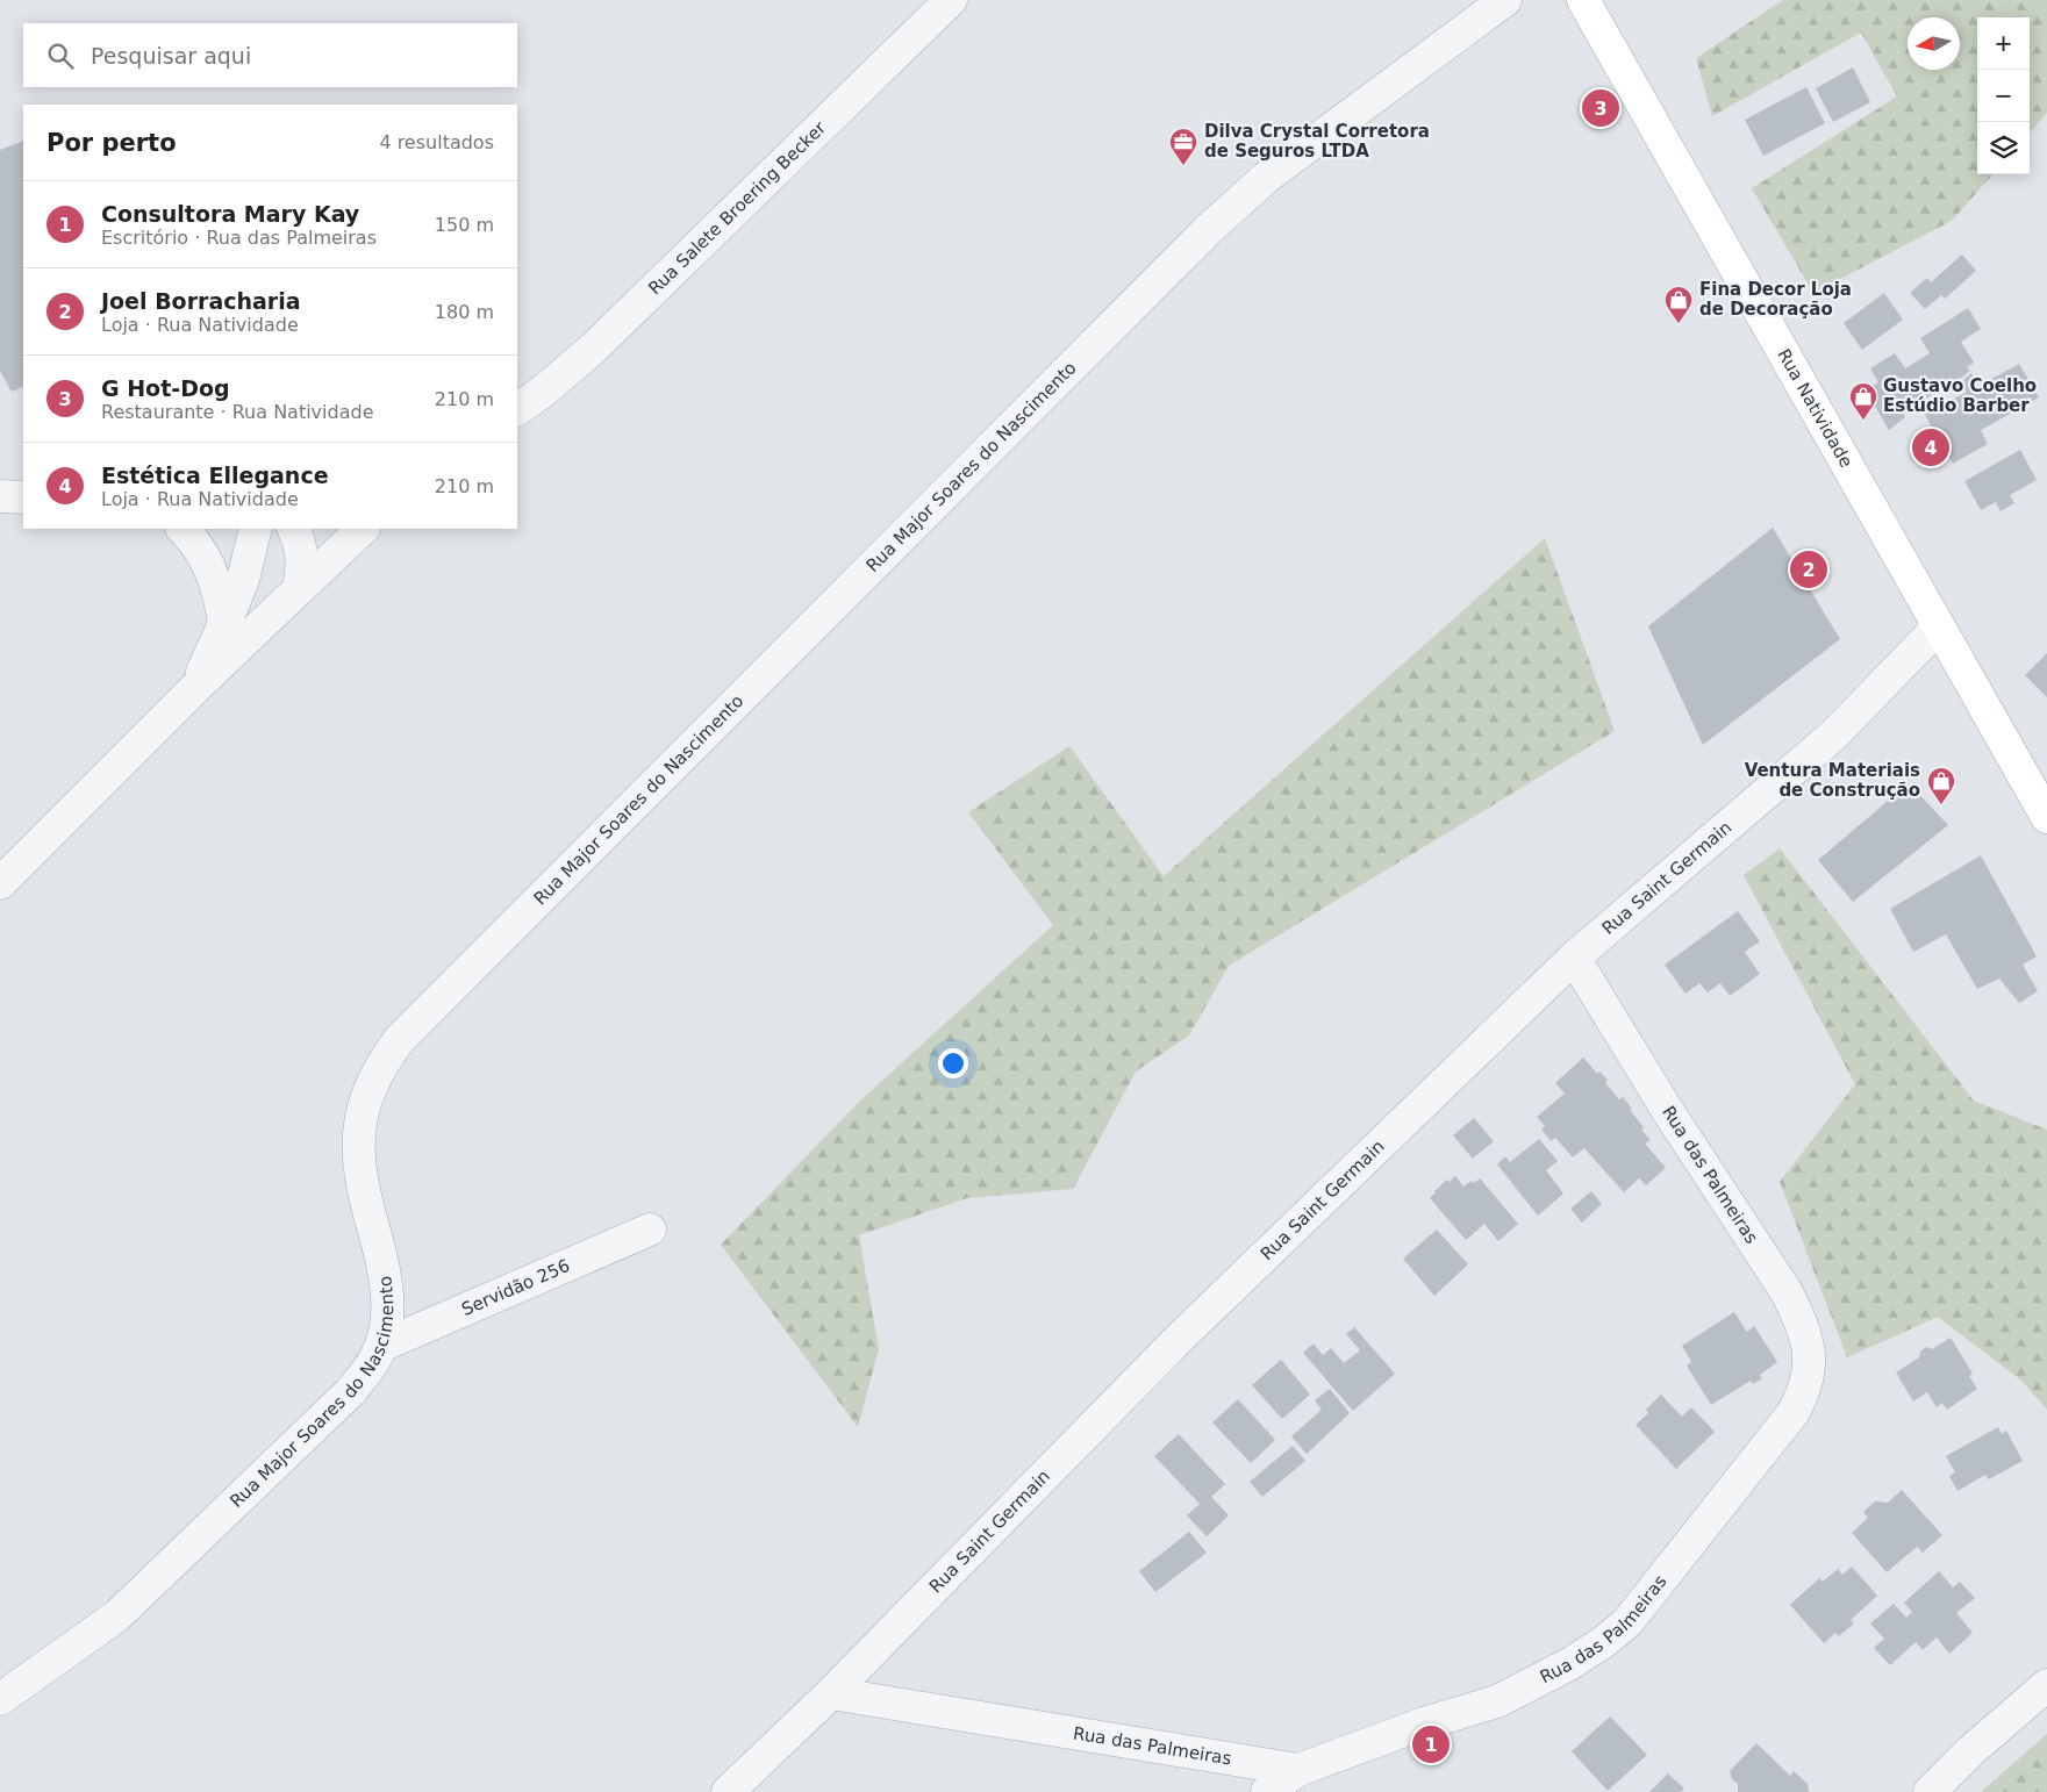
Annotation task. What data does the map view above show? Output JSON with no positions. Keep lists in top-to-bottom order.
{
  "streets": {
    "main road": ["Rua Natividade"],
    "street": [
      "Rua Salete Broering Becker",
      "Rua Major Soares do Nascimento",
      "Rua Saint Germain",
      "Rua das Palmeiras",
      "Servidão 256"
    ]
  },
  "crossings": [
    ["Rua Natividade", "Rua Saint Germain"],
    ["Rua Major Soares do Nascimento", "Servidão 256"],
    ["Rua Saint Germain", "Rua das Palmeiras"]
  ],
  "places": {
    "office": ["Dilva Crystal Corretora de Seguros LTDA"],
    "shop": ["Fina Decor Loja de Decoração", "Gustavo Coelho Estúdio Barber", "Ventura Materiais de Construção"]
  },
  "north": "left",
  "page": {
    "map_buttons": ["+", "−"],
    "search": "Pesquisar aqui",
    "pins": [
      "3",
      "4",
      "2",
      "1"
    ],
    "heading": ["Por perto", "4 resultados"],
    "list": [
      {
        "mark": "1",
        "name": "Consultora Mary Kay",
        "note": "Escritório · Rua das Palmeiras",
        "value": "150 m"
      },
      {
        "mark": "2",
        "name": "Joel Borracharia",
        "note": "Loja · Rua Natividade",
        "value": "180 m"
      },
      {
        "mark": "3",
        "name": "G Hot-Dog",
        "note": "Restaurante · Rua Natividade",
        "value": "210 m"
      },
      {
        "mark": "4",
        "name": "Estética Ellegance",
        "note": "Loja · Rua Natividade",
        "value": "210 m"
      }
    ]
  }
}
